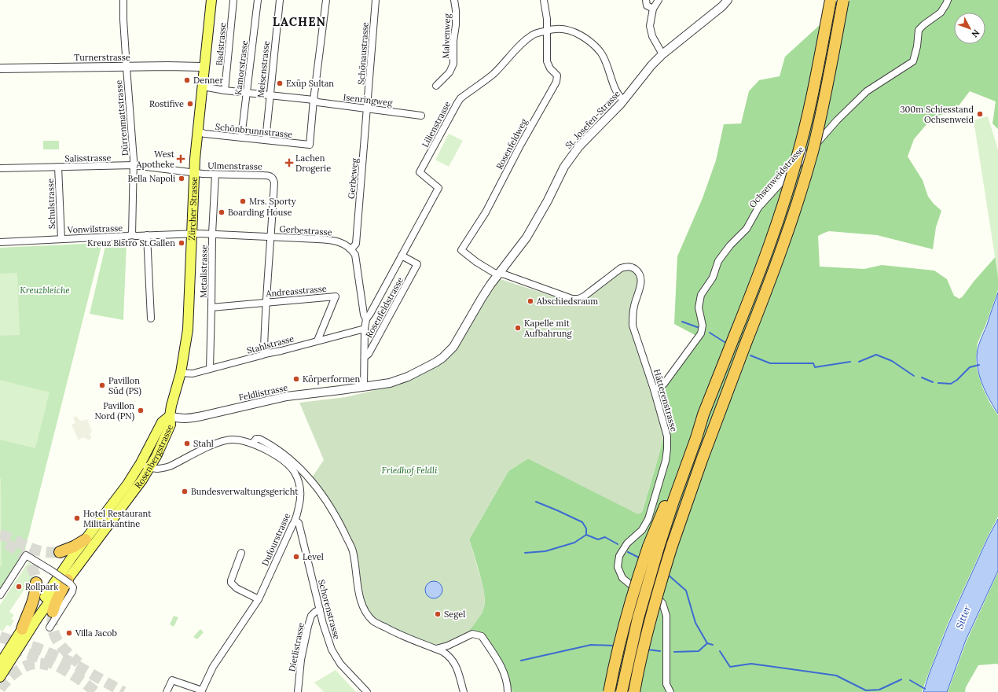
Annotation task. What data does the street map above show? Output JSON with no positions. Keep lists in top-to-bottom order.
{
  "streets": {
    "main road": ["Zürcher Strasse", "Rosenbergstrasse"],
    "street": [
      "Malvenweg",
      "Badstrasse",
      "Schönaustrasse",
      "Turnerstrasse",
      "Kamorstrasse",
      "Meisenstrasse",
      "Isenringweg",
      "Dürrenmattstrasse",
      "St. Josefen-Strasse",
      "Lilienstrasse",
      "Schönbrunnstrasse",
      "Rosenfeldweg",
      "Salisstrasse",
      "Ulmenstrasse",
      "Ochsenweidstrasse",
      "Gerbeweg",
      "Schulstrasse",
      "Vonwilstrasse",
      "Gerbestrasse",
      "Metallstrasse",
      "Andreasstrasse",
      "Rosenfeldstrasse",
      "Stahlstrasse",
      "Feldlistrasse",
      "Hätterenstrasse",
      "Dufourstrasse",
      "Schorenstrasse",
      "Dietlistrasse"
    ]
  },
  "crossings": [
    ["Badstrasse", "Isenringweg"],
    ["Schönaustrasse", "Isenringweg"],
    ["Schönaustrasse", "Gerbeweg"],
    ["Turnerstrasse", "Dürrenmattstrasse"],
    ["Turnerstrasse", "Zürcher Strasse"],
    ["Kamorstrasse", "Isenringweg"],
    ["Kamorstrasse", "Schönbrunnstrasse"],
    ["Meisenstrasse", "Isenringweg"],
    ["Meisenstrasse", "Schönbrunnstrasse"],
    ["Isenringweg", "Schönbrunnstrasse"],
    ["Isenringweg", "Gerbeweg"],
    ["Isenringweg", "Zürcher Strasse"],
    ["Dürrenmattstrasse", "Salisstrasse"],
    ["Dürrenmattstrasse", "Vonwilstrasse"],
    ["St. Josefen-Strasse", "Lilienstrasse"],
    ["St. Josefen-Strasse", "Rosenfeldweg"],
    ["St. Josefen-Strasse", "Feldlistrasse"],
    ["St. Josefen-Strasse", "Hätterenstrasse"],
    ["Lilienstrasse", "Rosenfeldweg"],
    ["Lilienstrasse", "Rosenfeldstrasse"],
    ["Schönbrunnstrasse", "Zürcher Strasse"],
    ["Rosenfeldweg", "Feldlistrasse"],
    ["Rosenfeldweg", "Hätterenstrasse"],
    ["Salisstrasse", "Ulmenstrasse"],
    ["Salisstrasse", "Schulstrasse"],
    ["Salisstrasse", "Zürcher Strasse"],
    ["Ulmenstrasse", "Zürcher Strasse"],
    ["Ulmenstrasse", "Gerbestrasse"],
    ["Ulmenstrasse", "Metallstrasse"],
    ["Ochsenweidstrasse", "Hätterenstrasse"],
    ["Gerbeweg", "Gerbestrasse"],
    ["Schulstrasse", "Vonwilstrasse"],
    ["Zürcher Strasse", "Vonwilstrasse"],
    ["Zürcher Strasse", "Gerbestrasse"],
    ["Zürcher Strasse", "Stahlstrasse"],
    ["Zürcher Strasse", "Feldlistrasse"],
    ["Zürcher Strasse", "Rosenbergstrasse"],
    ["Vonwilstrasse", "Gerbestrasse"],
    ["Gerbestrasse", "Metallstrasse"],
    ["Metallstrasse", "Andreasstrasse"],
    ["Metallstrasse", "Stahlstrasse"],
    ["Andreasstrasse", "Stahlstrasse"],
    ["Feldlistrasse", "Hätterenstrasse"],
    ["Feldlistrasse", "Rosenbergstrasse"],
    ["Rosenbergstrasse", "Dufourstrasse"],
    ["Dufourstrasse", "Schorenstrasse"],
    ["Schorenstrasse", "Dietlistrasse"]
  ],
  "districts": ["LACHEN"],
  "water": ["Sitter"],
  "parks": ["Kreuzbleiche", "Friedhof Feldli"],
  "places": {
    "other": [
      "Denner",
      "Exüp Sultan",
      "Rostifive",
      "300m Schiesstand Ochsenweid",
      "Bella Napoli",
      "Mrs. Sporty",
      "Boarding House",
      "Kreuz Bistro St.Gallen",
      "Abschiedsraum",
      "Kapelle mit Aufbahrung",
      "Körperformen",
      "Pavillon Süd (PS)",
      "Pavillon Nord (PN)",
      "Stahl",
      "Bundesverwaltungsgericht",
      "Hotel Restaurant Militärkantine",
      "Level",
      "Rollpark",
      "Segel",
      "Villa Jacob"
    ],
    "health": ["West Apotheke", "Lachen Drogerie"]
  },
  "north": "bottom right"
}
